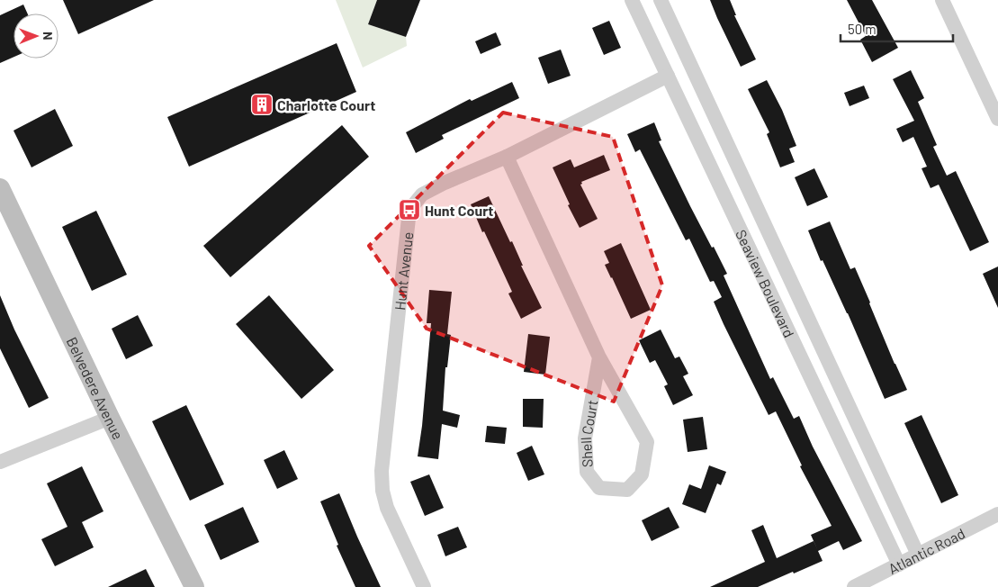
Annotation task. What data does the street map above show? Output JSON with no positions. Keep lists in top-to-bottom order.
{
  "streets": {
    "main road": ["Belvedere Avenue"],
    "street": [
      "Hunt Avenue",
      "Seaview Boulevard",
      "Shell Court",
      "Atlantic Road"
    ]
  },
  "crossings": [
    ["Hunt Avenue", "Seaview Boulevard"],
    ["Hunt Avenue", "Shell Court"],
    ["Seaview Boulevard", "Atlantic Road"]
  ],
  "places": {
    "building": ["Charlotte Court"],
    "bus stop": ["Hunt Court"]
  },
  "scale_bar": "50 m",
  "north": "right"
}
